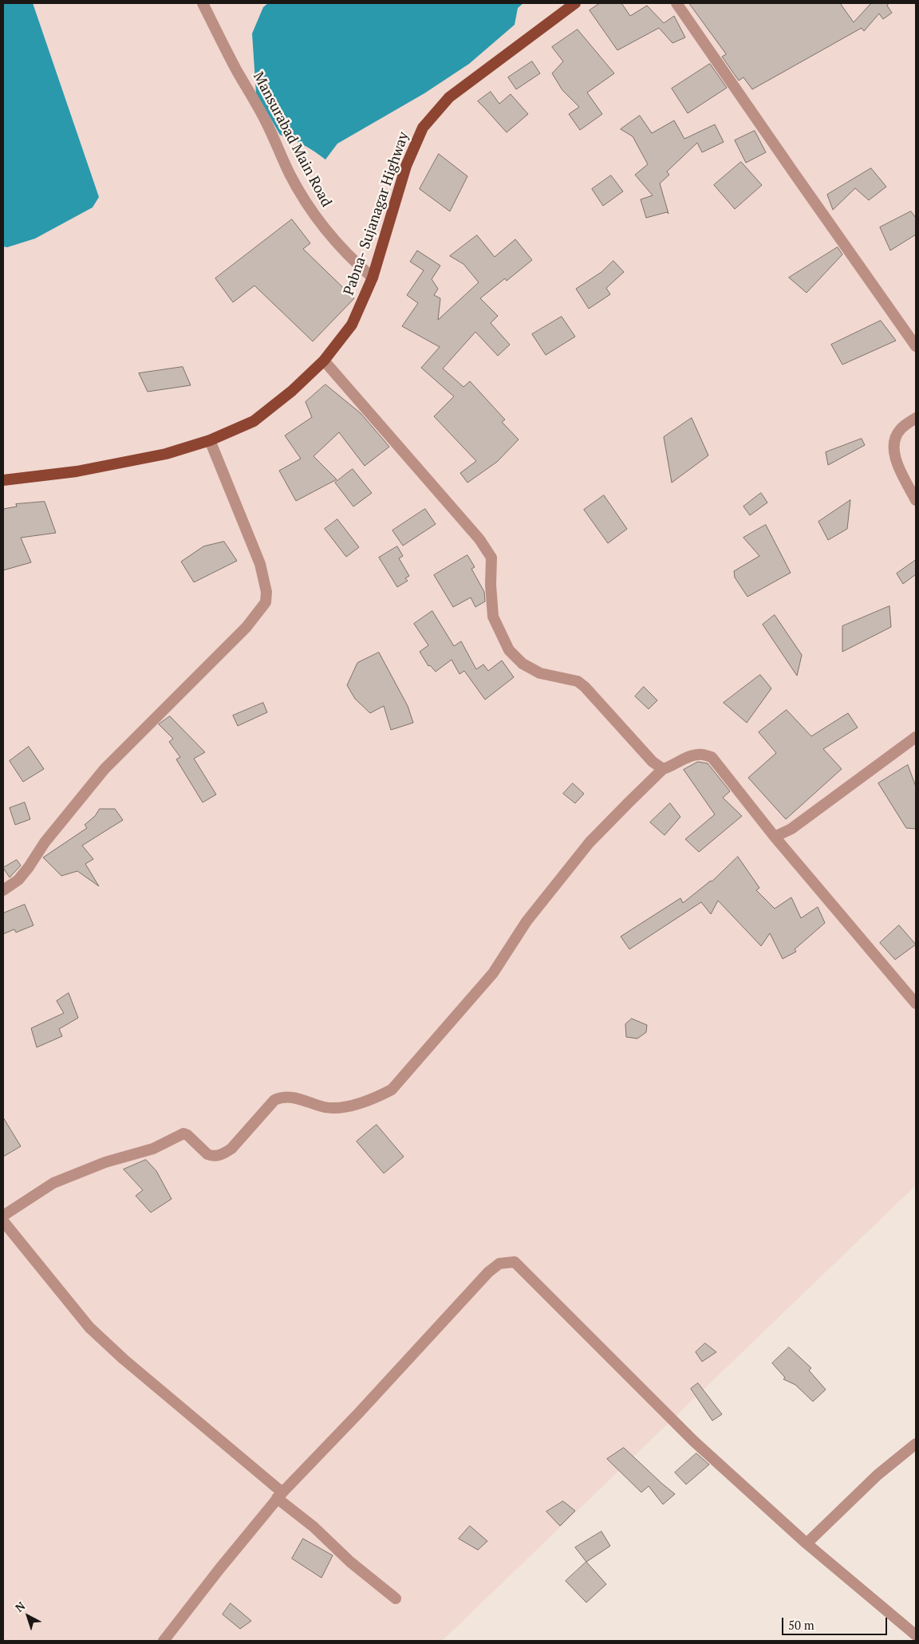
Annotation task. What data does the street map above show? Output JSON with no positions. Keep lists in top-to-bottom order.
{
  "streets": {
    "main road": ["Pabna- Sujanagar Highway"],
    "street": ["Mansurabad Main Road"]
  },
  "crossings": [
    ["Mansurabad Main Road", "Pabna- Sujanagar Highway"]
  ],
  "scale_bar": "50 m",
  "north": "top left"
}
